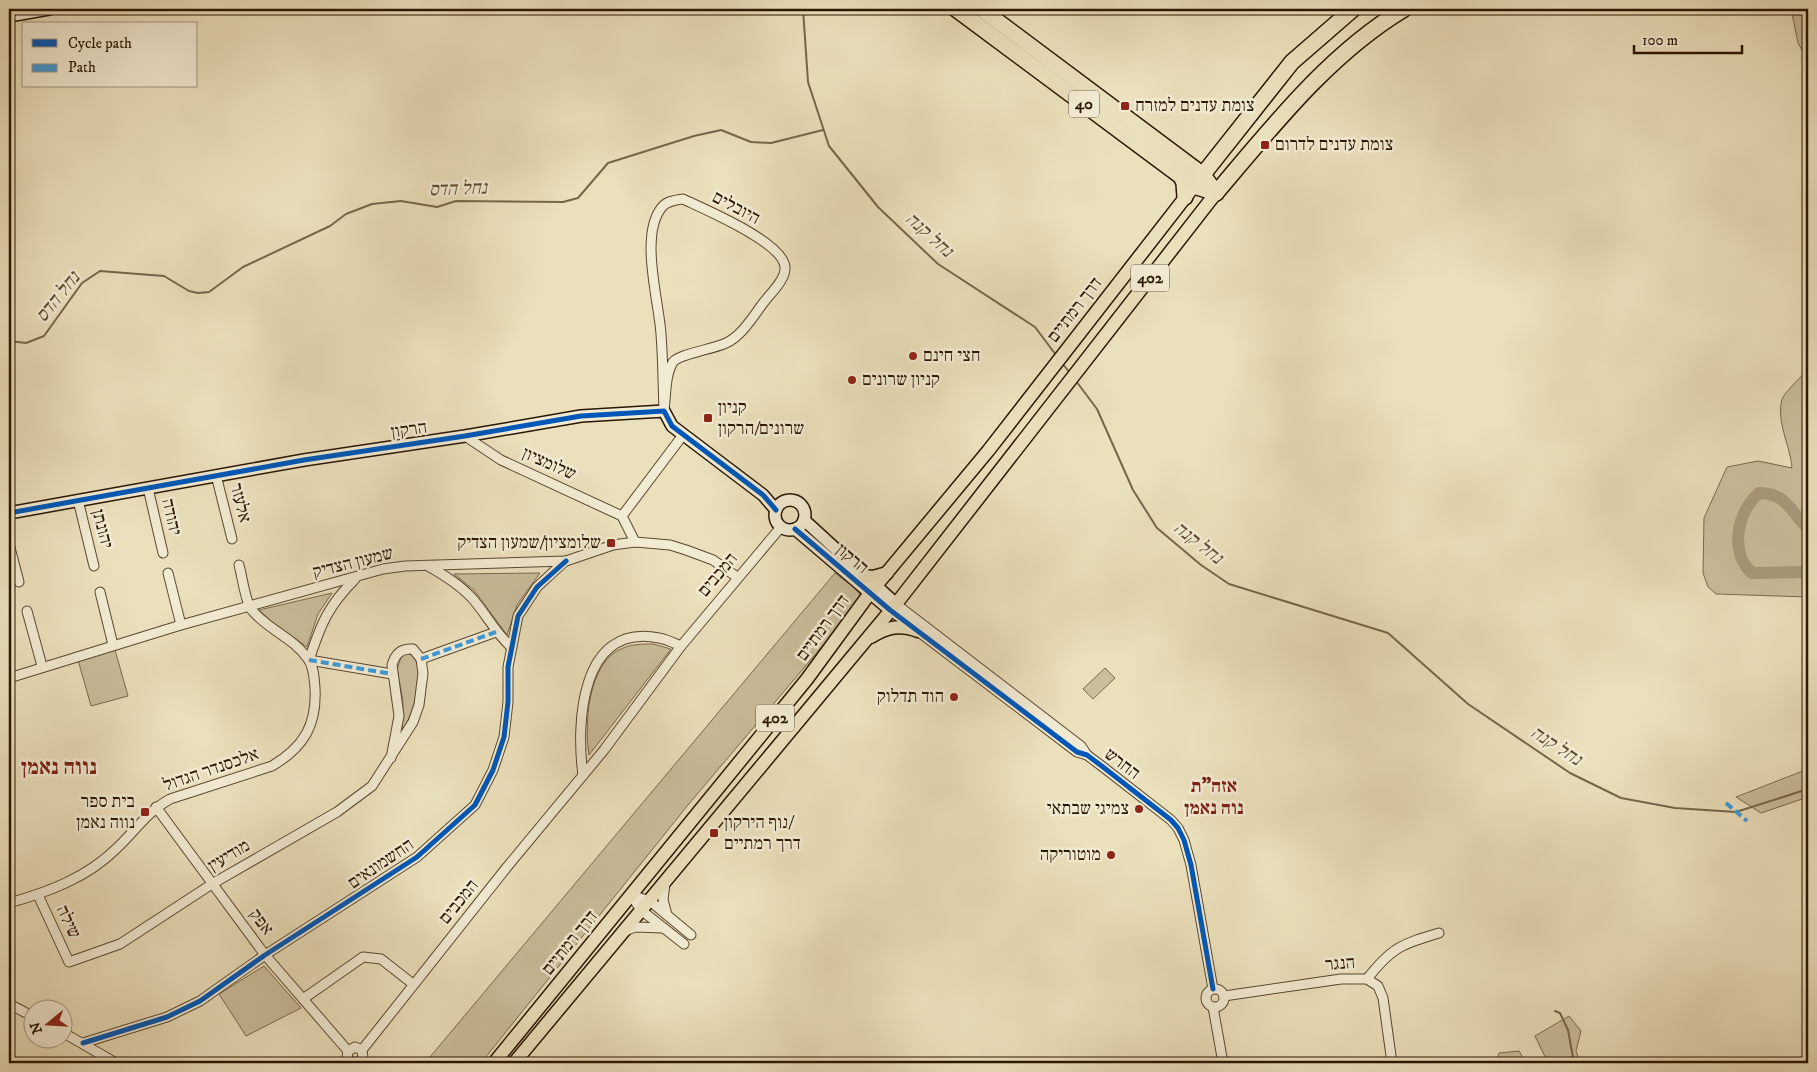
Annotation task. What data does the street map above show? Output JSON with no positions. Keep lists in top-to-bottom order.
{
  "streets": {
    "highway": ["40"],
    "main road": ["402", "דרך רמתיים"],
    "street": [
      "היובלים",
      "הרקון",
      "שלומציון",
      "אלעזר",
      "יהודה",
      "יהונתן",
      "שמעון הצדיק",
      "המכבים",
      "החרש",
      "אלכסנדר הגדול",
      "מודיעין",
      "החשמונאים",
      "שילה",
      "אפק",
      "הנגר"
    ]
  },
  "crossings": [
    ["40", "דרך רמתיים"],
    ["היובלים", "הרקון"],
    ["דרך רמתיים", "הרקון"],
    ["דרך רמתיים", "החרש"],
    ["הרקון", "שלומציון"],
    ["הרקון", "אלעזר"],
    ["הרקון", "יהודה"],
    ["הרקון", "יהונתן"],
    ["הרקון", "המכבים"],
    ["הרקון", "החרש"],
    ["שמעון הצדיק", "המכבים"],
    ["שמעון הצדיק", "החשמונאים"],
    ["המכבים", "אפק"],
    ["החרש", "הנגר"],
    ["אלכסנדר הגדול", "שילה"],
    ["אלכסנדר הגדול", "אפק"],
    ["מודיעין", "שילה"],
    ["מודיעין", "אפק"],
    ["החשמונאים", "אפק"]
  ],
  "districts": ["נווה נאמן", "אזה\"ת נוה נאמן"],
  "water": ["נחל הדס", "נחל קנה"],
  "places": {
    "transit": [
      "צומת עדנים למזרח",
      "צומת עדנים לדרום",
      "קניון שרונים/הרקון",
      "שלומציון/שמעון הצדיק",
      "בית ספר נווה נאמן",
      "נוף הירקון/ דרך רמתיים"
    ],
    "other": [
      "חצי חינם",
      "קניון שרונים",
      "הוד תדלוק",
      "צמיגי שבתאי",
      "מוטוריקה"
    ]
  },
  "legend": ["Cycle path", "Path"],
  "scale_bar": "100 m",
  "north": "left"
}
